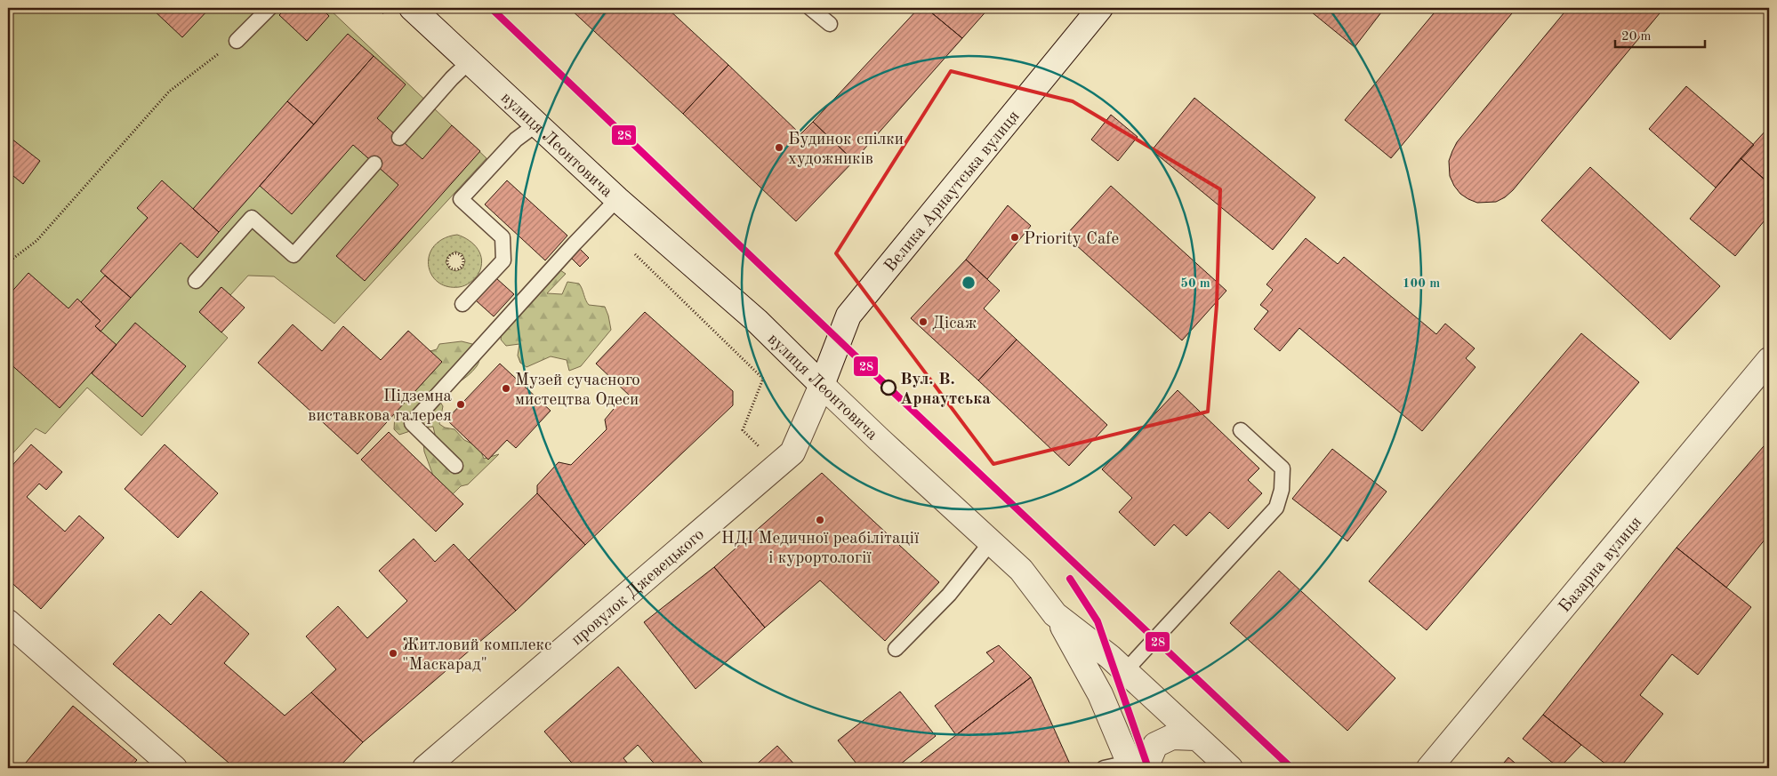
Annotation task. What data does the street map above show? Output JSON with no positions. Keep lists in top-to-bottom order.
{
  "streets": {
    "street": [
      "вулиця Леонтовича",
      "Велика Арнаутська вулиця",
      "Базарна вулиця",
      "провулок Джевецького"
    ]
  },
  "crossings": [
    ["вулиця Леонтовича", "Велика Арнаутська вулиця"],
    ["вулиця Леонтовича", "провулок Джевецького"],
    ["Велика Арнаутська вулиця", "провулок Джевецького"]
  ],
  "places": [
    "Будинок спілки художників",
    "Priority Cafe",
    "Дісаж",
    "Вул. В. Арнаутська",
    "Музей сучасного мистецтва Одеси",
    "Підземна виставкова галерея",
    "НДІ Медичної реабілітації і курортології",
    "Житловий комплекс \"Маскарад\""
  ],
  "lines": ["transit line 28"],
  "scale_bar": "20 m",
  "rings": ["50 m", "100 m"]
}
